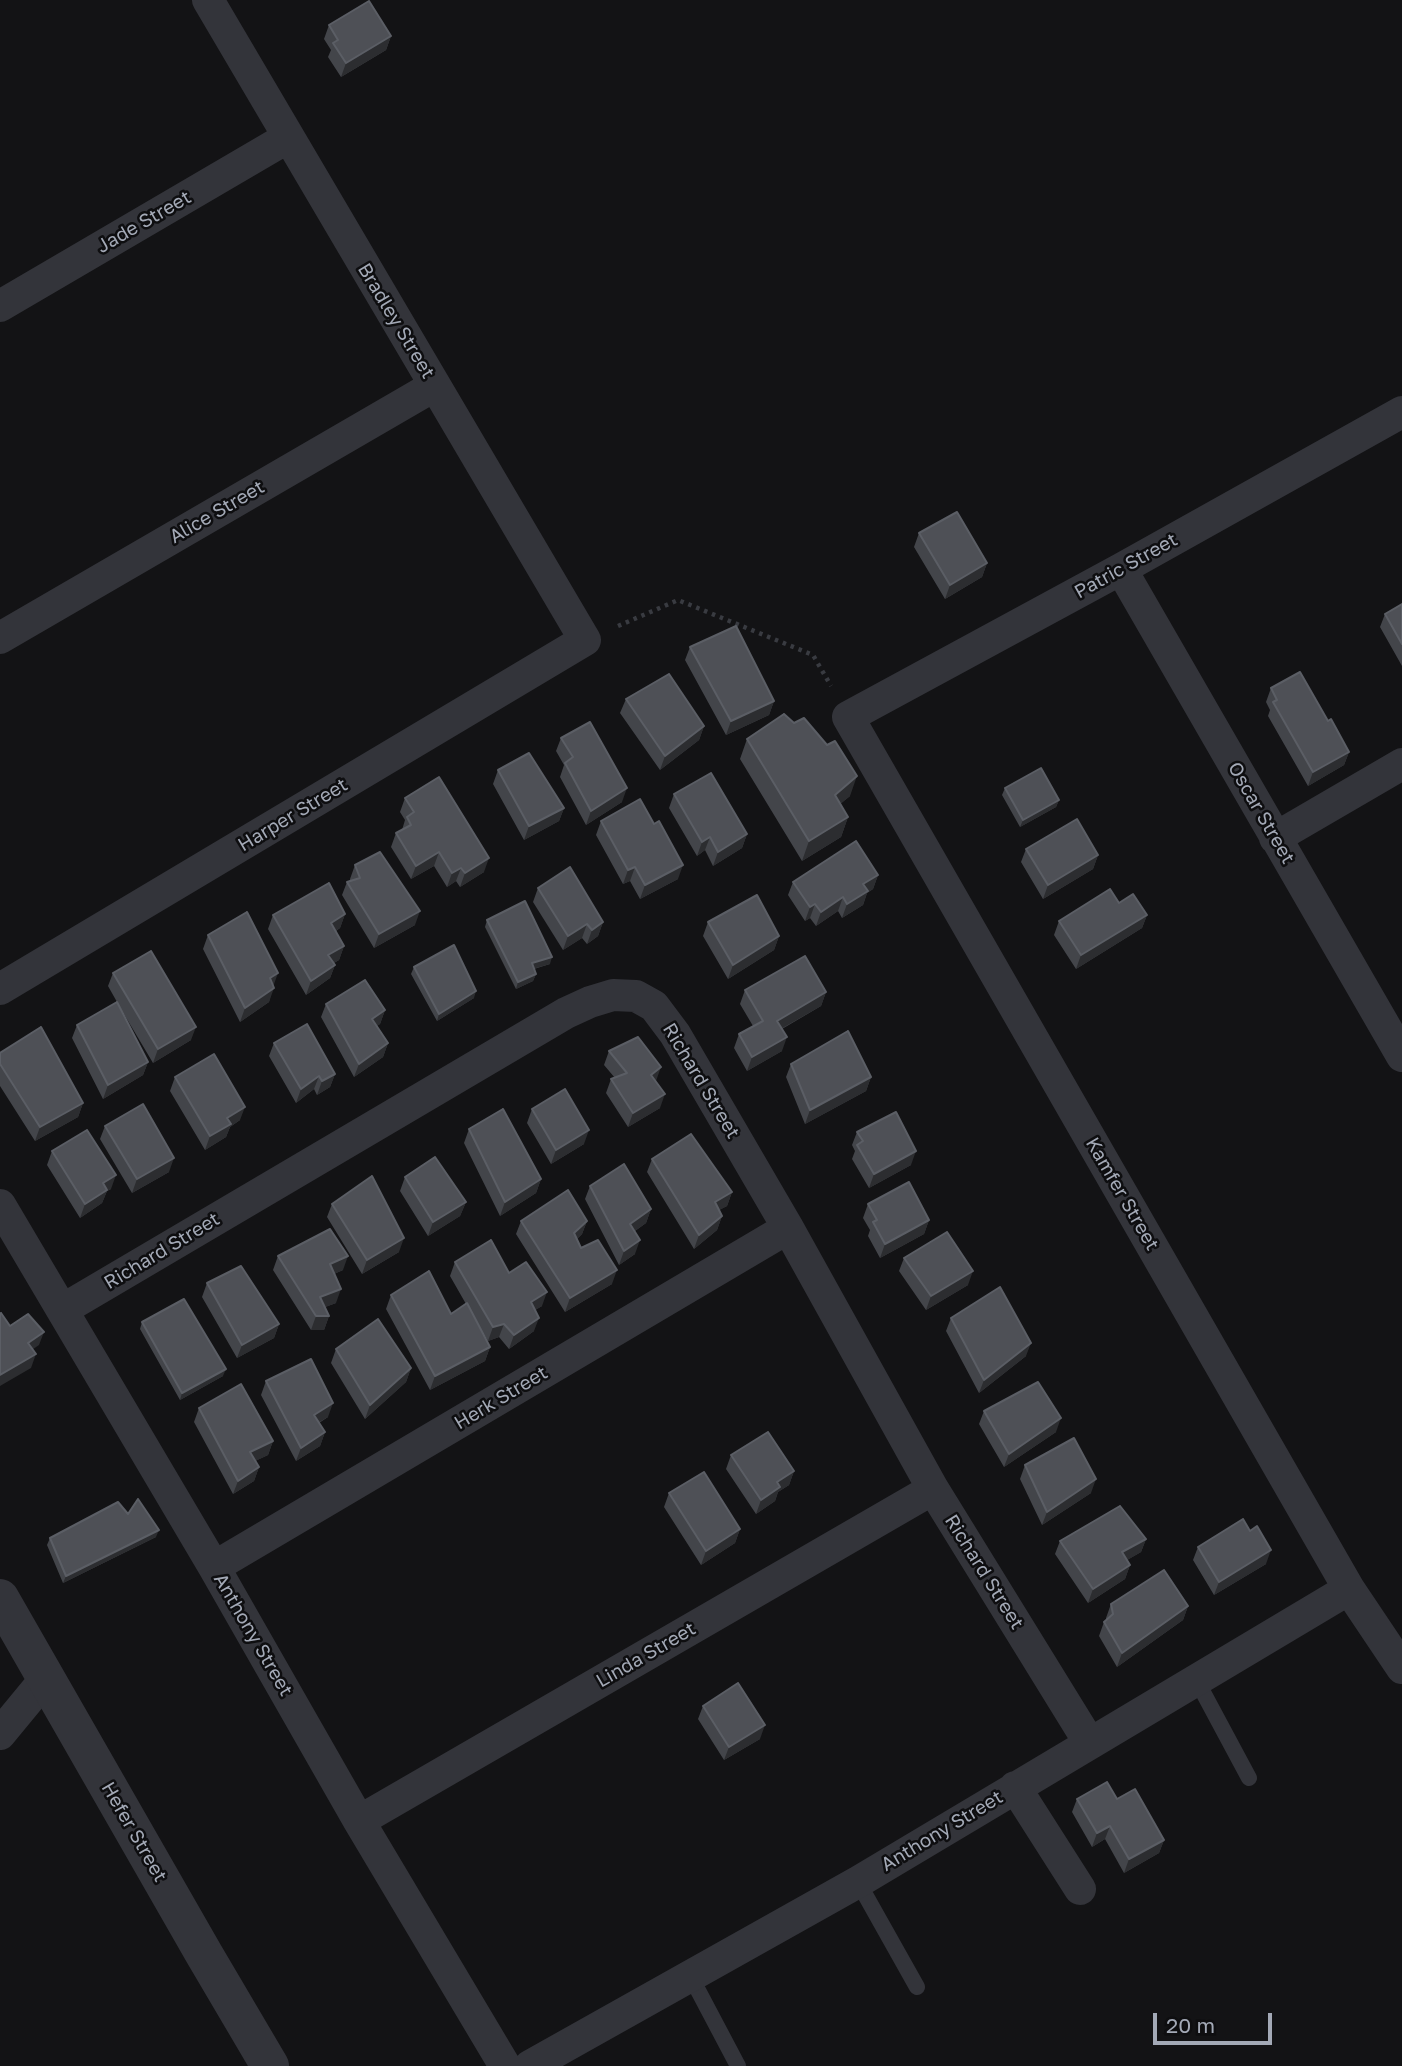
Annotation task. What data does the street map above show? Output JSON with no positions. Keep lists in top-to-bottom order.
{
  "streets": {
    "street": [
      "Jade Street",
      "Bradley Street",
      "Alice Street",
      "Patric Street",
      "Oscar Street",
      "Harper Street",
      "Richard Street",
      "Kamfer Street",
      "Herk Street",
      "Anthony Street",
      "Linda Street",
      "Hefer Street"
    ]
  },
  "crossings": [
    ["Jade Street", "Bradley Street"],
    ["Bradley Street", "Alice Street"],
    ["Bradley Street", "Harper Street"],
    ["Patric Street", "Oscar Street"],
    ["Patric Street", "Kamfer Street"],
    ["Richard Street", "Herk Street"],
    ["Richard Street", "Anthony Street"],
    ["Richard Street", "Linda Street"],
    ["Kamfer Street", "Anthony Street"],
    ["Herk Street", "Anthony Street"],
    ["Anthony Street", "Linda Street"]
  ],
  "scale_bar": "20 m"
}
